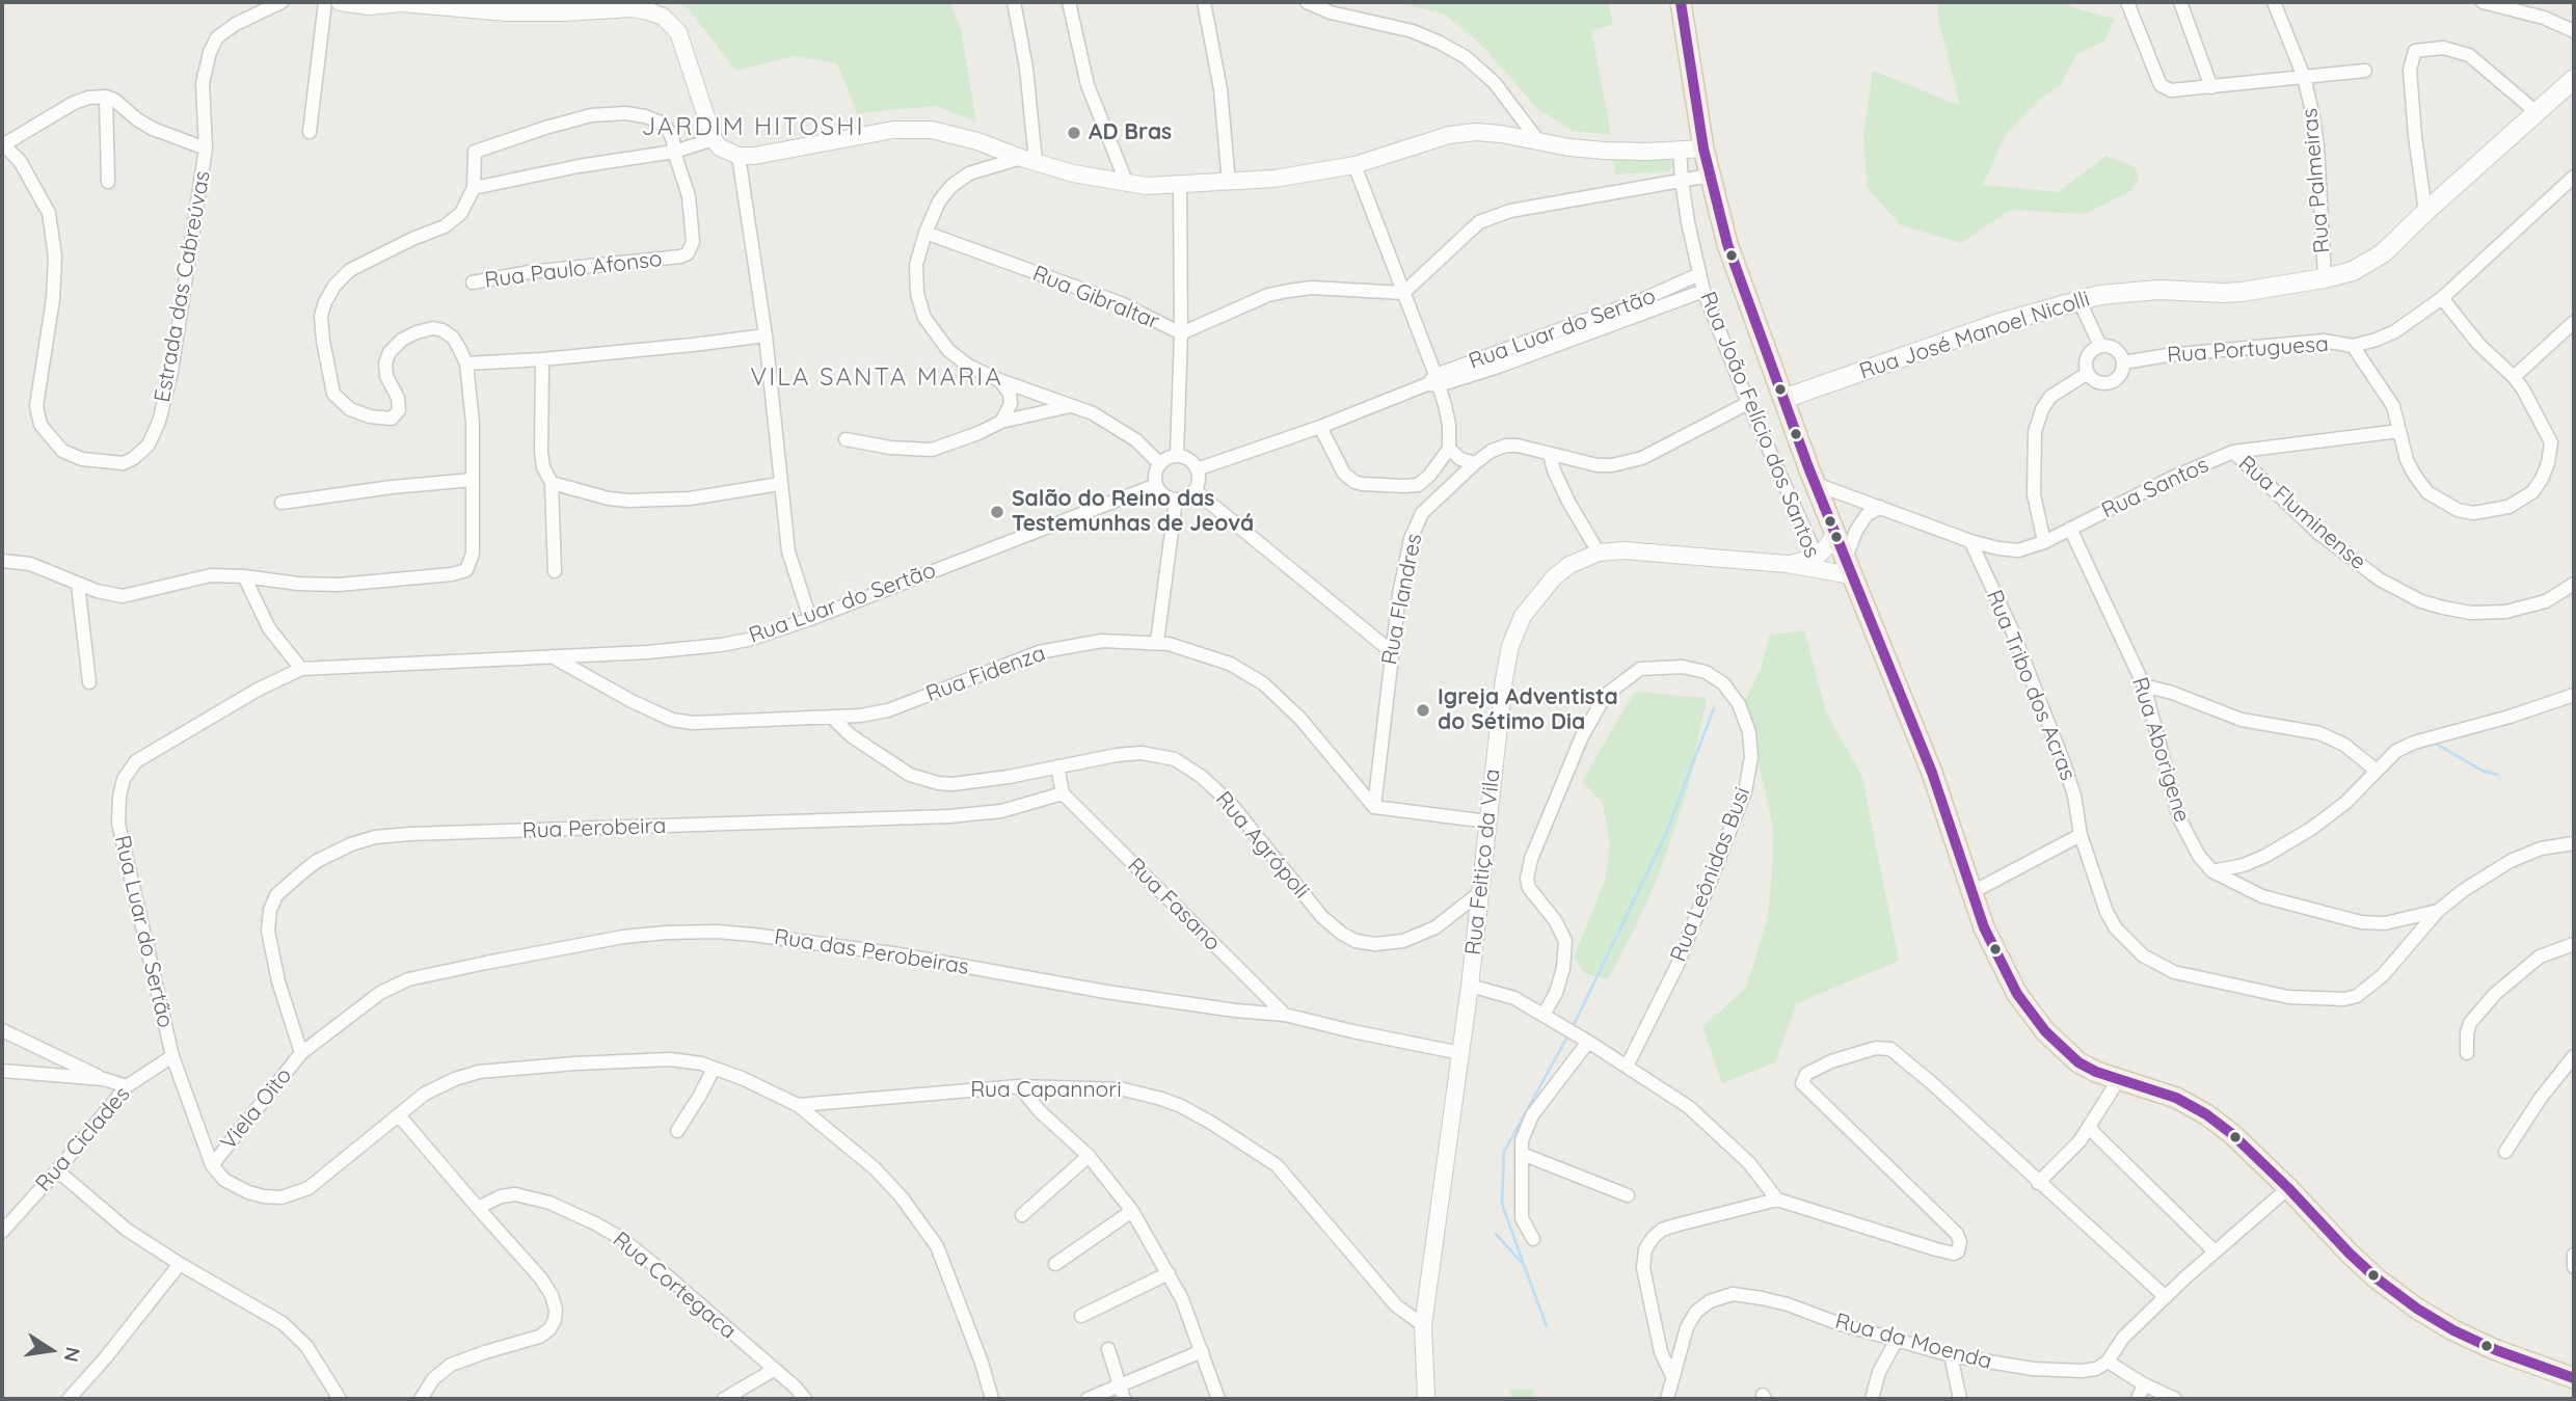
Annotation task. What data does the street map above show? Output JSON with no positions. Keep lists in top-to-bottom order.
{
  "streets": {
    "main road": ["Rua José Manoel Nicolli"],
    "street": [
      "Rua Palmeiras",
      "Rua Paulo Afonso",
      "Estrada das Cabreúvas",
      "Rua Gibraltar",
      "Rua Luar do Sertão",
      "Rua Portuguesa",
      "Rua João Felício dos Santos",
      "Rua Santos",
      "Rua Fluminense",
      "Rua Flandres",
      "Rua Fidenza",
      "Rua Tribo dos Acras",
      "Rua Aborigene",
      "Rua Perobeira",
      "Rua Agrópoli",
      "Rua Feitiço da Vila",
      "Rua Leônidas Busi",
      "Rua Fasano",
      "Rua das Perobeiras",
      "Rua Capannori",
      "Viela Oito",
      "Rua Ciclades",
      "Rua Cortegaca",
      "Rua da Moenda"
    ]
  },
  "crossings": [
    ["Rua Palmeiras", "Rua José Manoel Nicolli"],
    ["Rua Luar do Sertão", "Rua João Felício dos Santos"],
    ["Rua Luar do Sertão", "Rua Fidenza"],
    ["Rua Luar do Sertão", "Viela Oito"],
    ["Rua Luar do Sertão", "Rua Ciclades"],
    ["Rua João Felício dos Santos", "Rua Flandres"],
    ["Rua João Felício dos Santos", "Rua Feitiço da Vila"],
    ["Rua Santos", "Rua Fluminense"],
    ["Rua Santos", "Rua Tribo dos Acras"],
    ["Rua Santos", "Rua Aborigene"],
    ["Rua Flandres", "Rua Fidenza"],
    ["Rua Fidenza", "Rua Agrópoli"],
    ["Rua Tribo dos Acras", "Rua Aborigene"],
    ["Rua Perobeira", "Rua Fasano"],
    ["Rua Perobeira", "Rua das Perobeiras"],
    ["Rua Perobeira", "Viela Oito"],
    ["Rua Agrópoli", "Rua Feitiço da Vila"],
    ["Rua Feitiço da Vila", "Rua das Perobeiras"],
    ["Rua Feitiço da Vila", "Rua Capannori"],
    ["Rua Fasano", "Rua das Perobeiras"],
    ["Rua das Perobeiras", "Viela Oito"]
  ],
  "districts": ["JARDIM HITOSHI", "VILA SANTA MARIA"],
  "places": ["AD Bras", "Salão do Reino das Testemunhas de Jeová", "Igreja Adventista do Sétimo Dia"],
  "north": "right"
}
